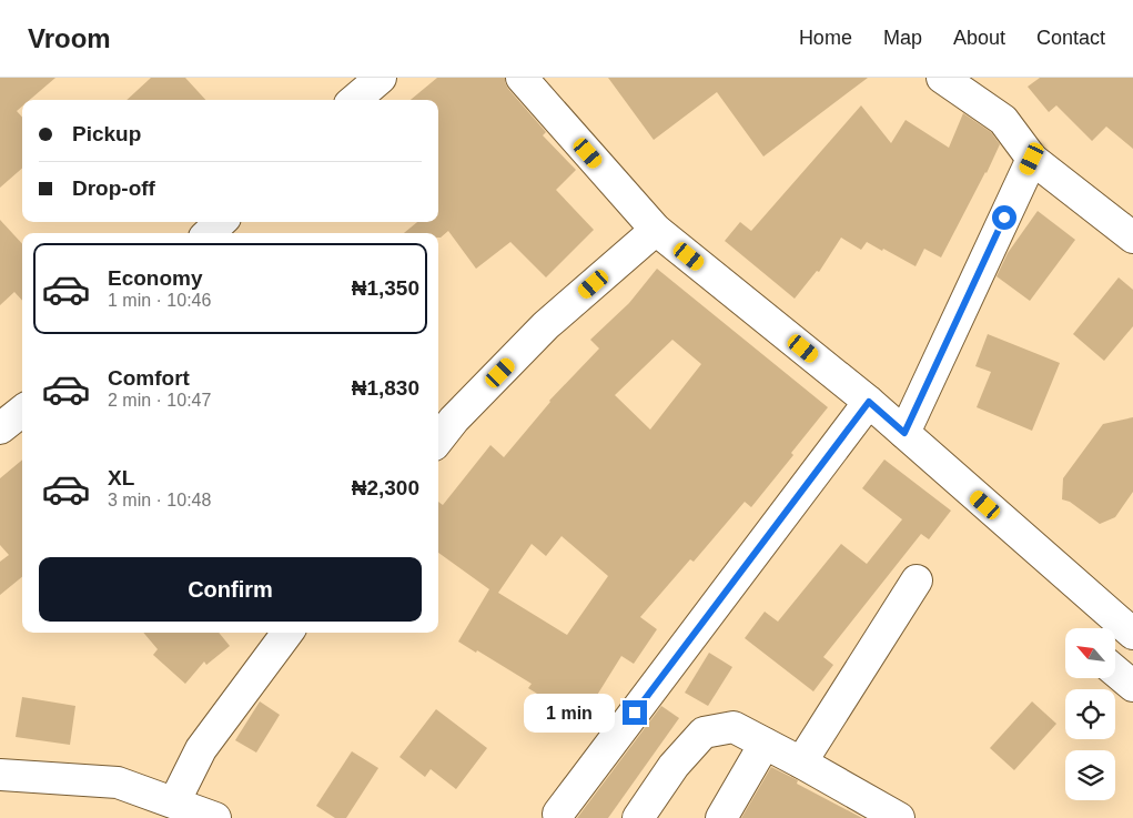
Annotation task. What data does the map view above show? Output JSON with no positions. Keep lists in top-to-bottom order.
{
  "north": "top left",
  "page": {
    "header": "Vroom",
    "nav": [
      "Home",
      "Map",
      "About",
      "Contact"
    ],
    "banner": ["Pickup", "Drop-off"],
    "list": [
      {
        "name": "Economy",
        "note": "1 min · 10:46",
        "value": "₦1,350"
      },
      {
        "name": "Comfort",
        "note": "2 min · 10:47",
        "value": "₦1,830"
      },
      {
        "name": "XL",
        "note": "3 min · 10:48",
        "value": "₦2,300"
      }
    ],
    "buttons": "Confirm",
    "bubble": "1 min"
  }
}
